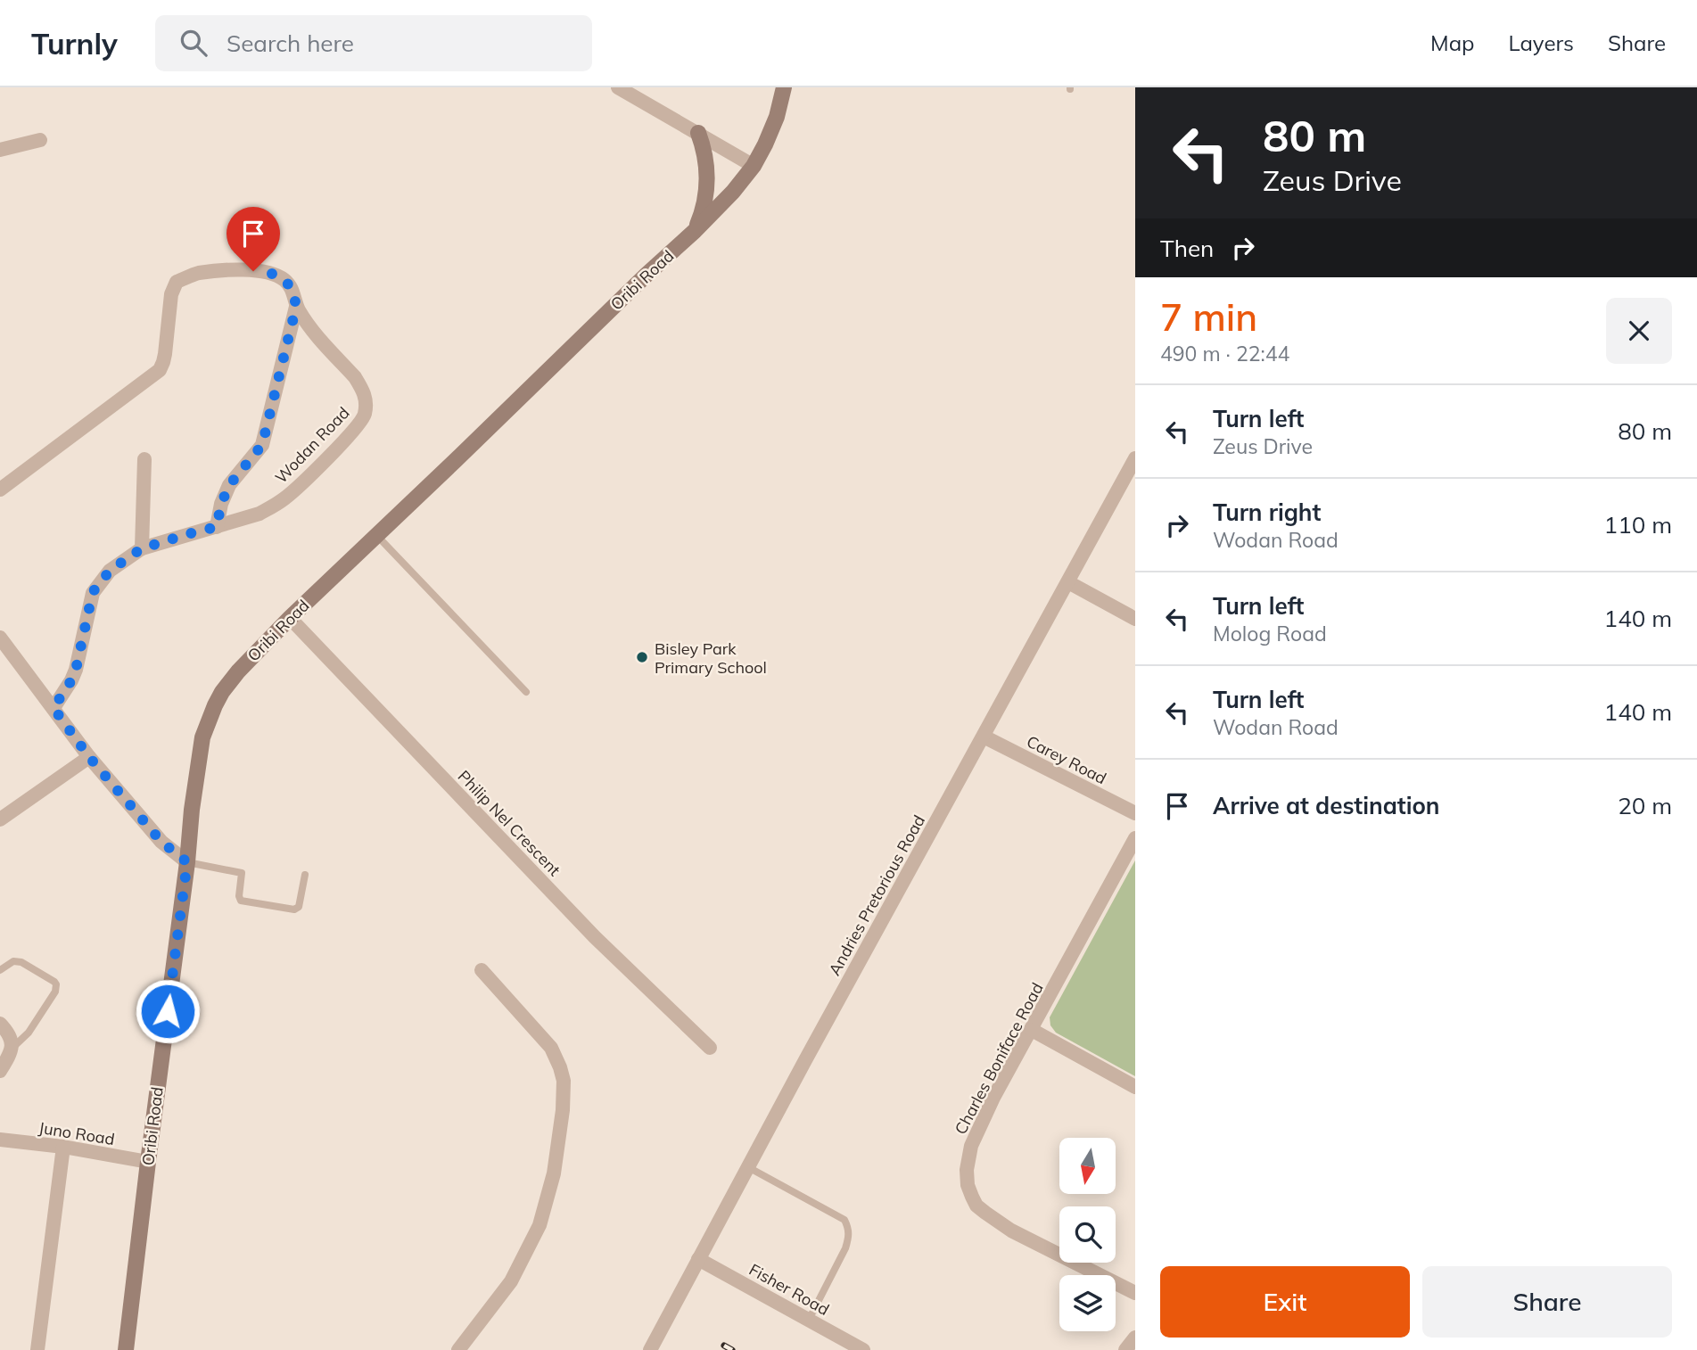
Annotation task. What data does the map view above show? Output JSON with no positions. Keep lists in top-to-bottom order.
{
  "streets": {
    "street": [
      "Oribi Road",
      "Wodan Road",
      "Carey Road",
      "Philip Nel Crescent",
      "Andries Pretorious Road",
      "Charles Boniface Road",
      "Juno Road",
      "Fisher Road"
    ]
  },
  "crossings": [
    ["Oribi Road", "Philip Nel Crescent"],
    ["Oribi Road", "Juno Road"],
    ["Carey Road", "Andries Pretorious Road"],
    ["Andries Pretorious Road", "Fisher Road"]
  ],
  "places": ["Bisley Park Primary School"],
  "north": "bottom",
  "page": {
    "header": "Turnly",
    "search": "Search here",
    "nav": ["Map", "Layers", "Share"],
    "turn": ["80 m", "Zeus Drive"],
    "then": "Then",
    "heading": ["7 min", "490 m · 22:44"],
    "list": [
      {
        "name": "Turn left",
        "note": "Zeus Drive",
        "value": "80 m"
      },
      {
        "name": "Turn right",
        "note": "Wodan Road",
        "value": "110 m"
      },
      {
        "name": "Turn left",
        "note": "Molog Road",
        "value": "140 m"
      },
      {
        "name": "Turn left",
        "note": "Wodan Road",
        "value": "140 m"
      },
      {
        "name": "Arrive at destination",
        "value": "20 m"
      }
    ],
    "buttons": ["Exit", "Share"]
  }
}
